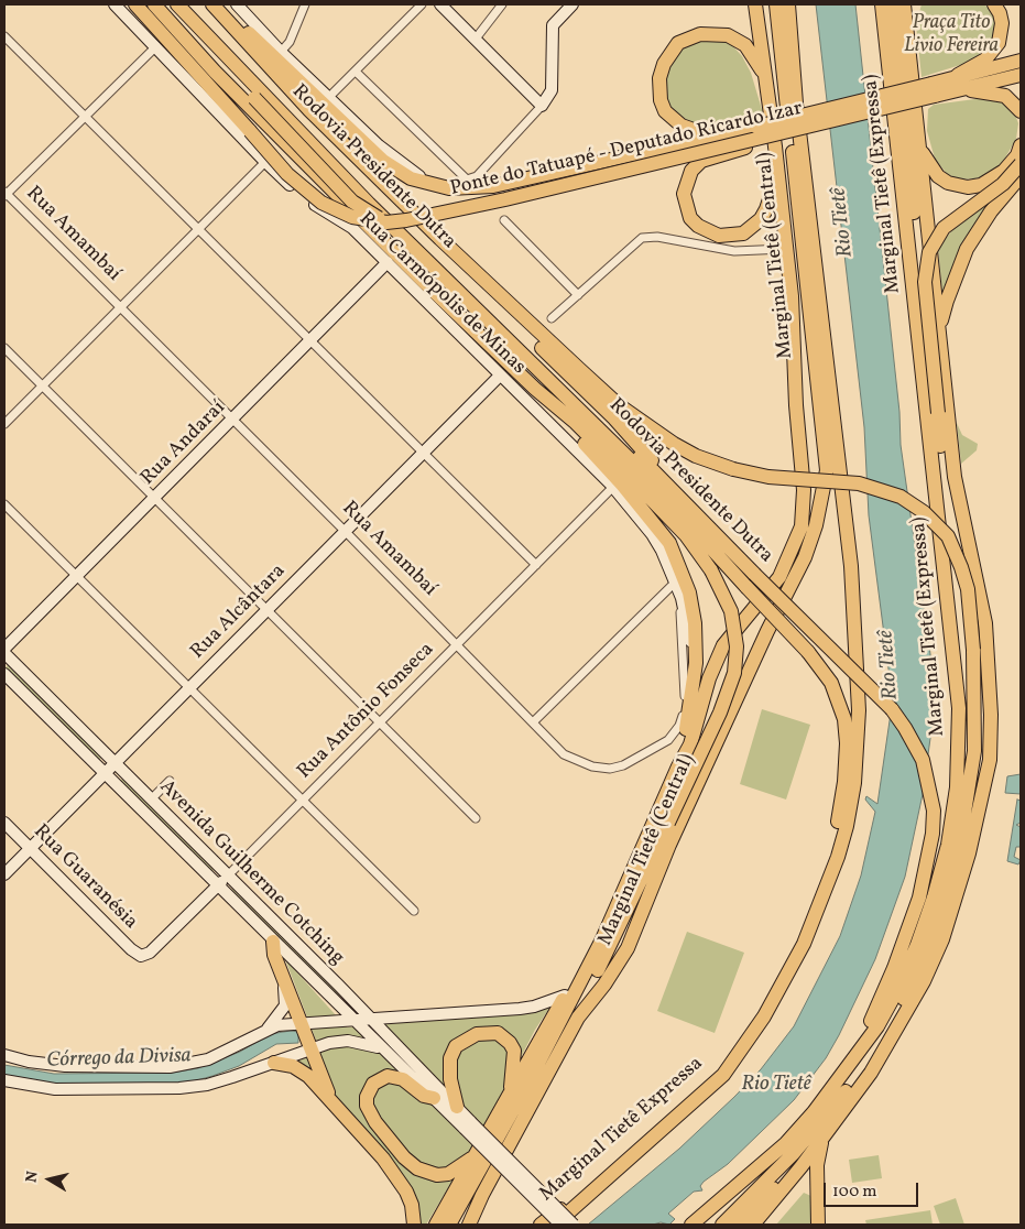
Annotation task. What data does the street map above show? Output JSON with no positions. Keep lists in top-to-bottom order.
{
  "streets": {
    "highway": [
      "Ponte do Tatuapé - Deputado Ricardo Izar",
      "Rodovia Presidente Dutra",
      "Marginal Tietê (Expressa)",
      "Marginal Tietê (Central)",
      "Marginal Tietê Expressa"
    ],
    "main road": [
      "Rua Amambaí",
      "Rua Carmópolis de Minas",
      "Rua Andaraí",
      "Rua Alcântara",
      "Rua Antônio Fonseca",
      "Avenida Guilherme Cotching",
      "Rua Guaranésia"
    ]
  },
  "crossings": [
    ["Ponte do Tatuapé - Deputado Ricardo Izar", "Rodovia Presidente Dutra"],
    ["Rodovia Presidente Dutra", "Marginal Tietê (Expressa)"],
    ["Rua Amambaí", "Rua Carmópolis de Minas"],
    ["Rua Amambaí", "Rua Andaraí"],
    ["Rua Amambaí", "Rua Alcântara"],
    ["Rua Amambaí", "Rua Antônio Fonseca"],
    ["Rua Carmópolis de Minas", "Rua Andaraí"],
    ["Rua Carmópolis de Minas", "Rua Alcântara"],
    ["Rua Carmópolis de Minas", "Rua Antônio Fonseca"],
    ["Rua Andaraí", "Avenida Guilherme Cotching"],
    ["Rua Alcântara", "Avenida Guilherme Cotching"],
    ["Rua Alcântara", "Rua Guaranésia"],
    ["Rua Antônio Fonseca", "Avenida Guilherme Cotching"],
    ["Rua Antônio Fonseca", "Rua Guaranésia"]
  ],
  "water": ["Rio Tietê", "Córrego da Divisa"],
  "parks": ["Praça Tito Livio Fereira"],
  "scale_bar": "100 m",
  "north": "left"
}
